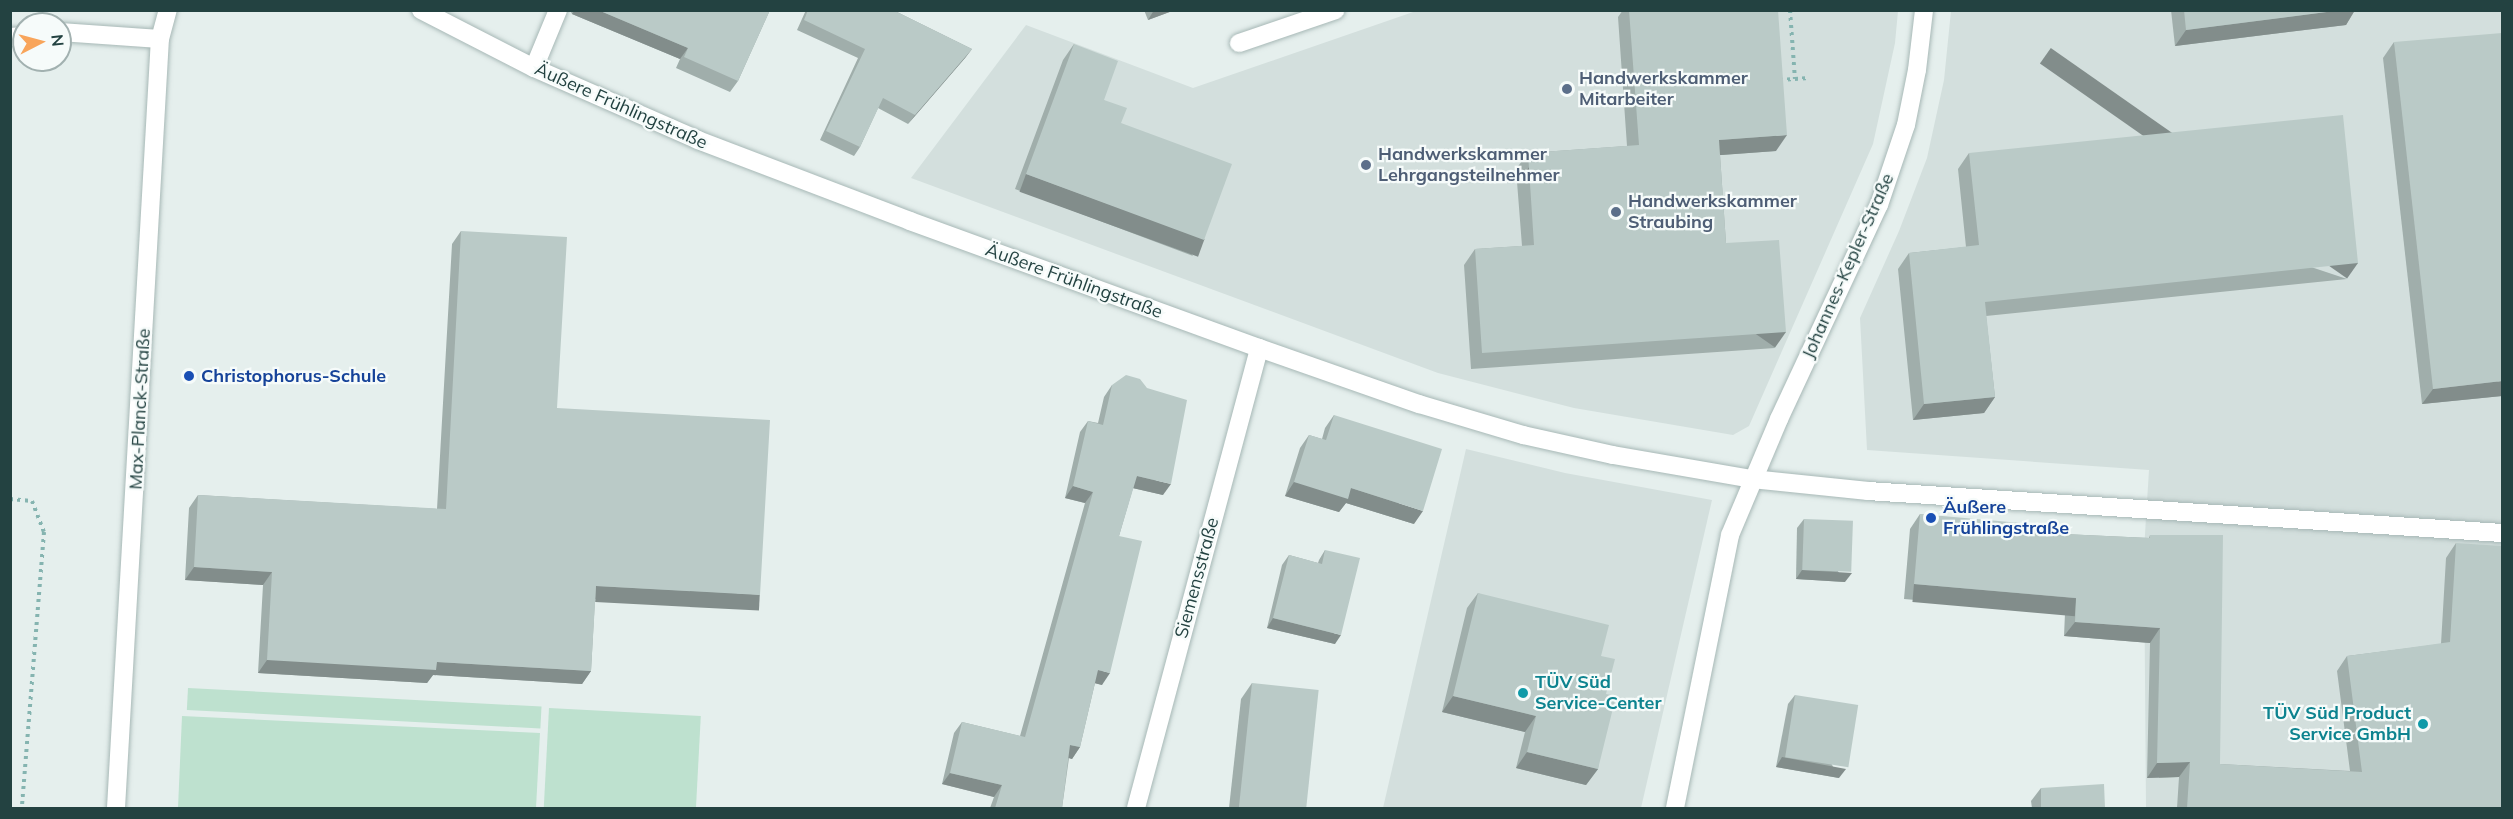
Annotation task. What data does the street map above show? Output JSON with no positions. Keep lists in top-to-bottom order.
{
  "streets": {
    "street": [
      "Äußere Frühlingstraße",
      "Johannes-Kepler-Straße",
      "Max-Planck-Straße",
      "Siemensstraße"
    ]
  },
  "crossings": [
    ["Äußere Frühlingstraße", "Johannes-Kepler-Straße"],
    ["Äußere Frühlingstraße", "Siemensstraße"]
  ],
  "places": [
    "Handwerkskammer Mitarbeiter",
    "Handwerkskammer Lehrgangsteilnehmer",
    "Handwerkskammer Straubing",
    "Christophorus-Schule",
    "Äußere Frühlingstraße",
    "TÜV Süd Service-Center",
    "TÜV Süd Product Service GmbH"
  ],
  "north": "right"
}
